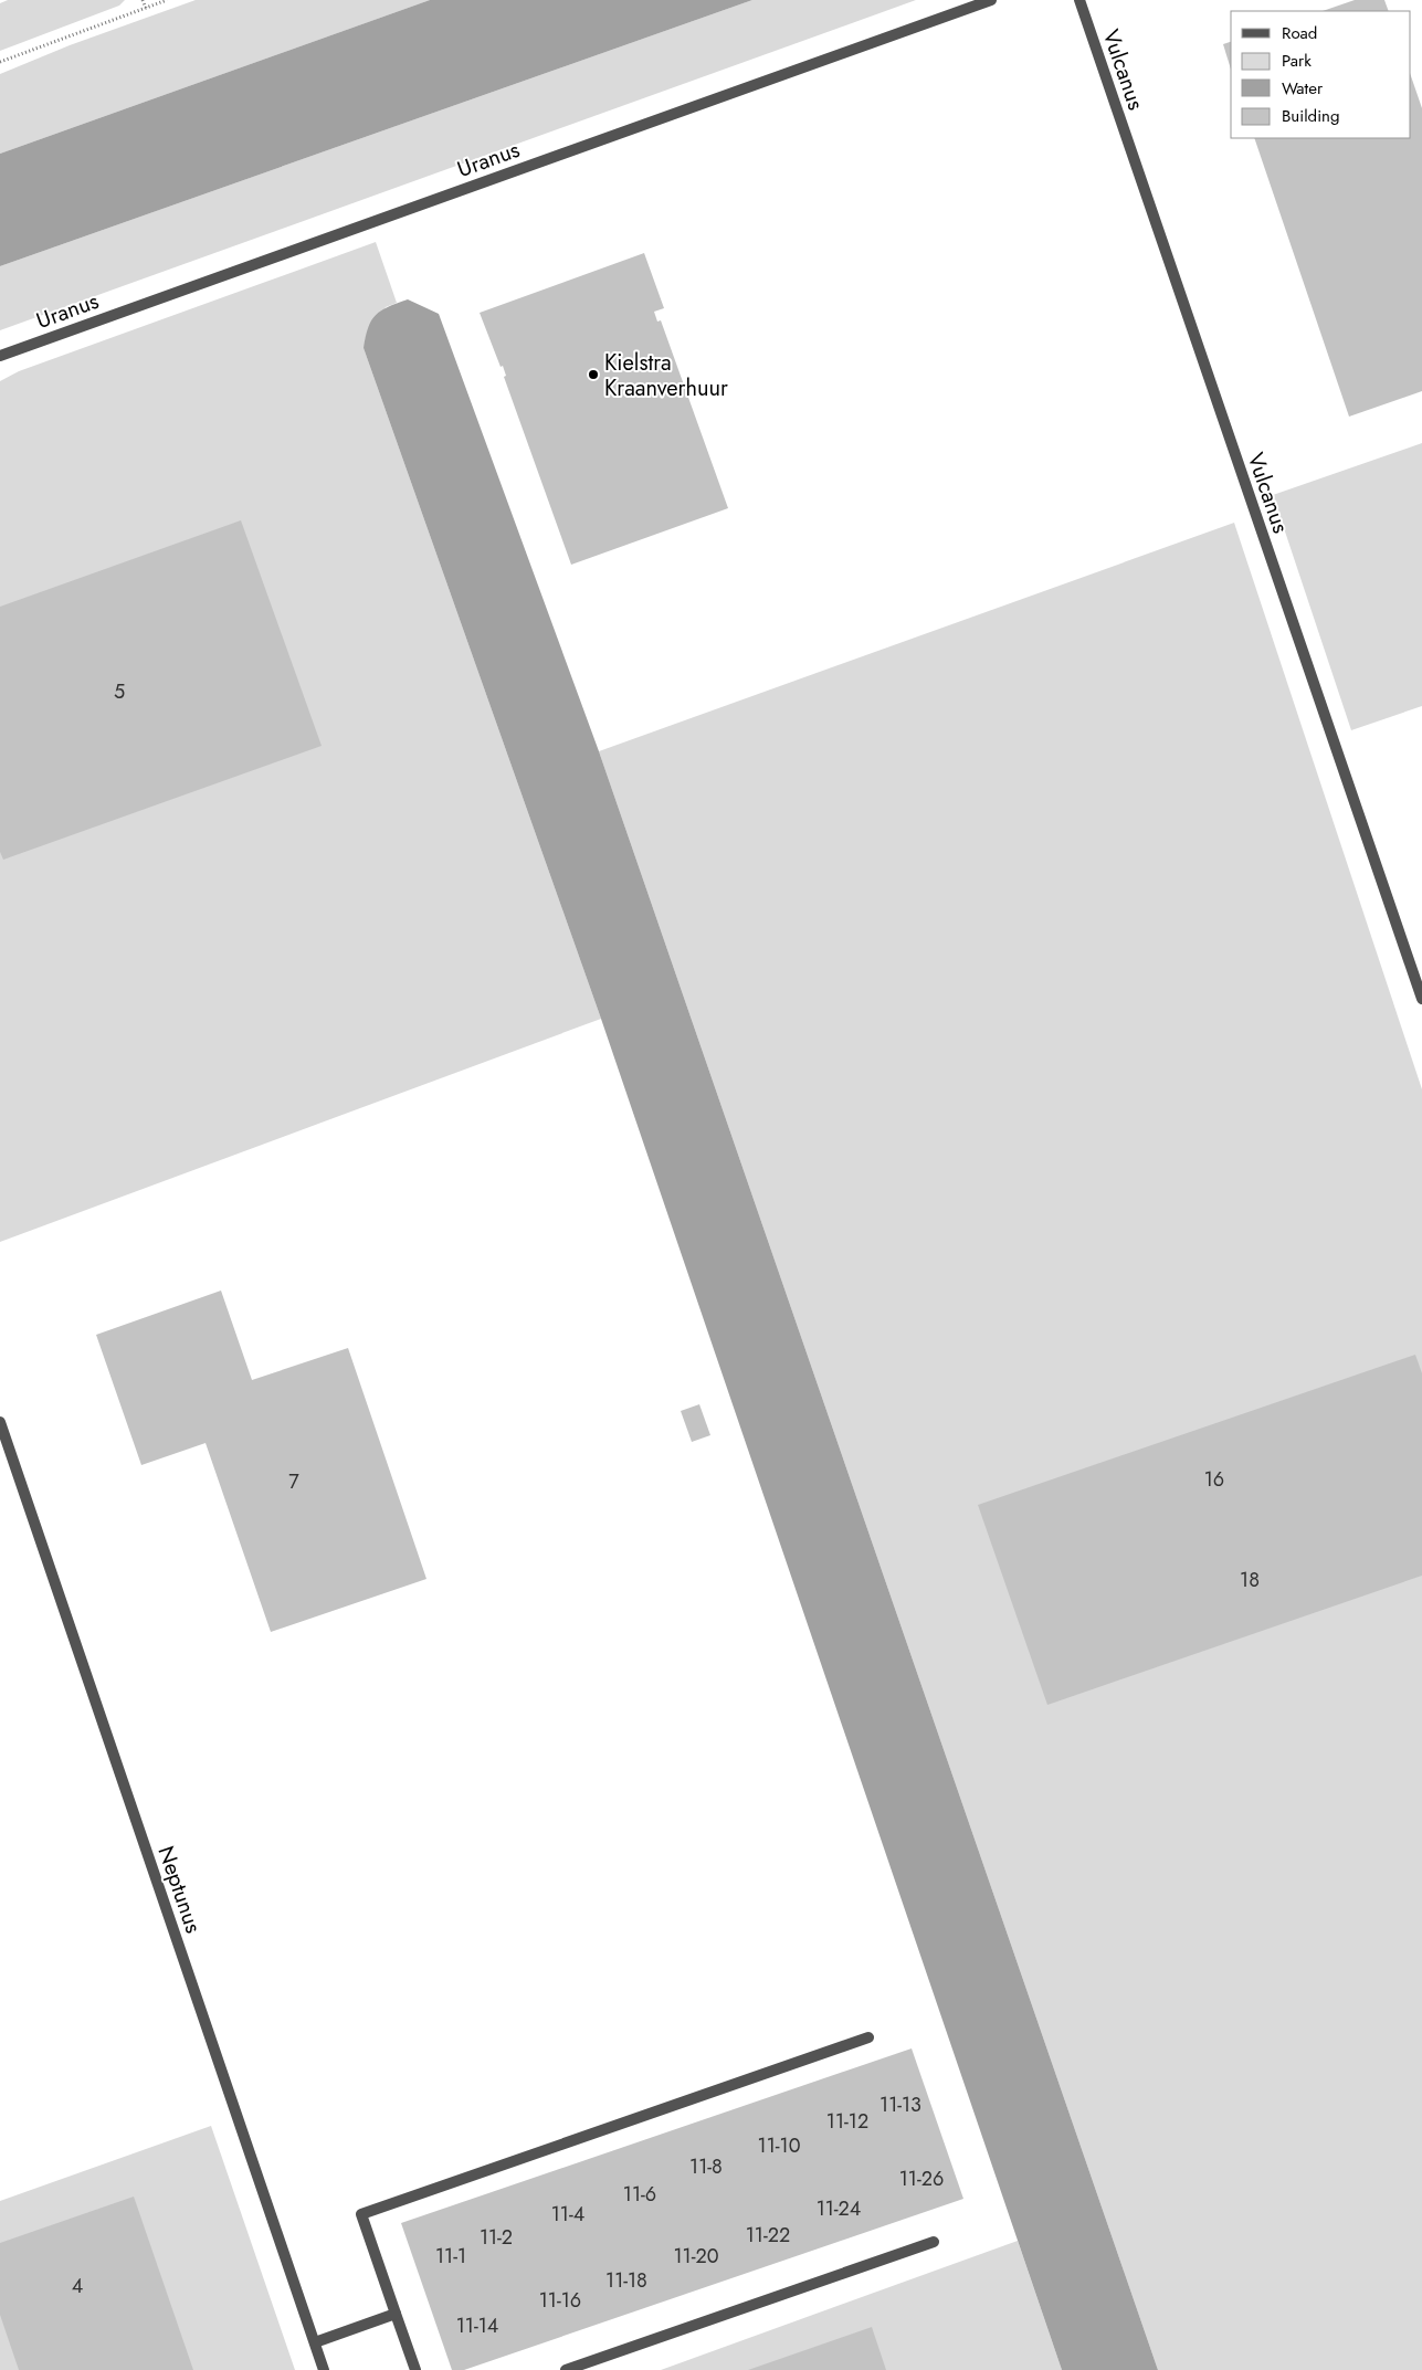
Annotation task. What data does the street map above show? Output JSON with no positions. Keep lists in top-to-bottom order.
{
  "streets": {
    "street": ["Vulcanus", "Uranus", "Neptunus"]
  },
  "places": ["Kielstra Kraanverhuur"],
  "house_numbers": [
    "5",
    "16",
    "7",
    "18",
    "11-13",
    "11-12",
    "11-10",
    "11-8",
    "11-26",
    "11-6",
    "11-24",
    "11-4",
    "11-22",
    "11-2",
    "11-1",
    "11-20",
    "11-18",
    "4",
    "11-16",
    "11-14"
  ],
  "legend": [
    "Road",
    "Park",
    "Water",
    "Building"
  ]
}
